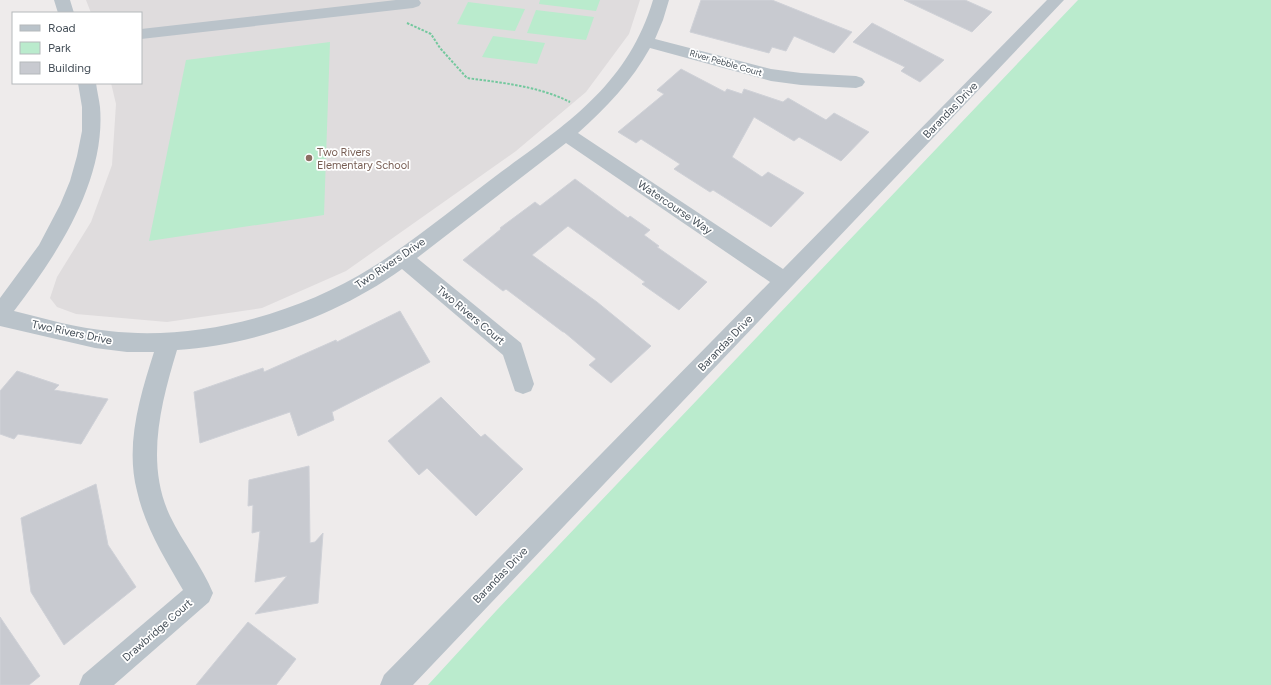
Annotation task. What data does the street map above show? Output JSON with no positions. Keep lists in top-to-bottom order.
{
  "streets": {
    "street": [
      "River Pebble Court",
      "Barandas Drive",
      "Watercourse Way",
      "Two Rivers Drive",
      "Two Rivers Court",
      "Drawbridge Court"
    ]
  },
  "crossings": [
    ["River Pebble Court", "Two Rivers Drive"],
    ["Barandas Drive", "Watercourse Way"],
    ["Watercourse Way", "Two Rivers Drive"],
    ["Two Rivers Drive", "Two Rivers Court"],
    ["Two Rivers Drive", "Drawbridge Court"]
  ],
  "places": ["Two Rivers Elementary School"],
  "legend": ["Road", "Park", "Building"]
}
